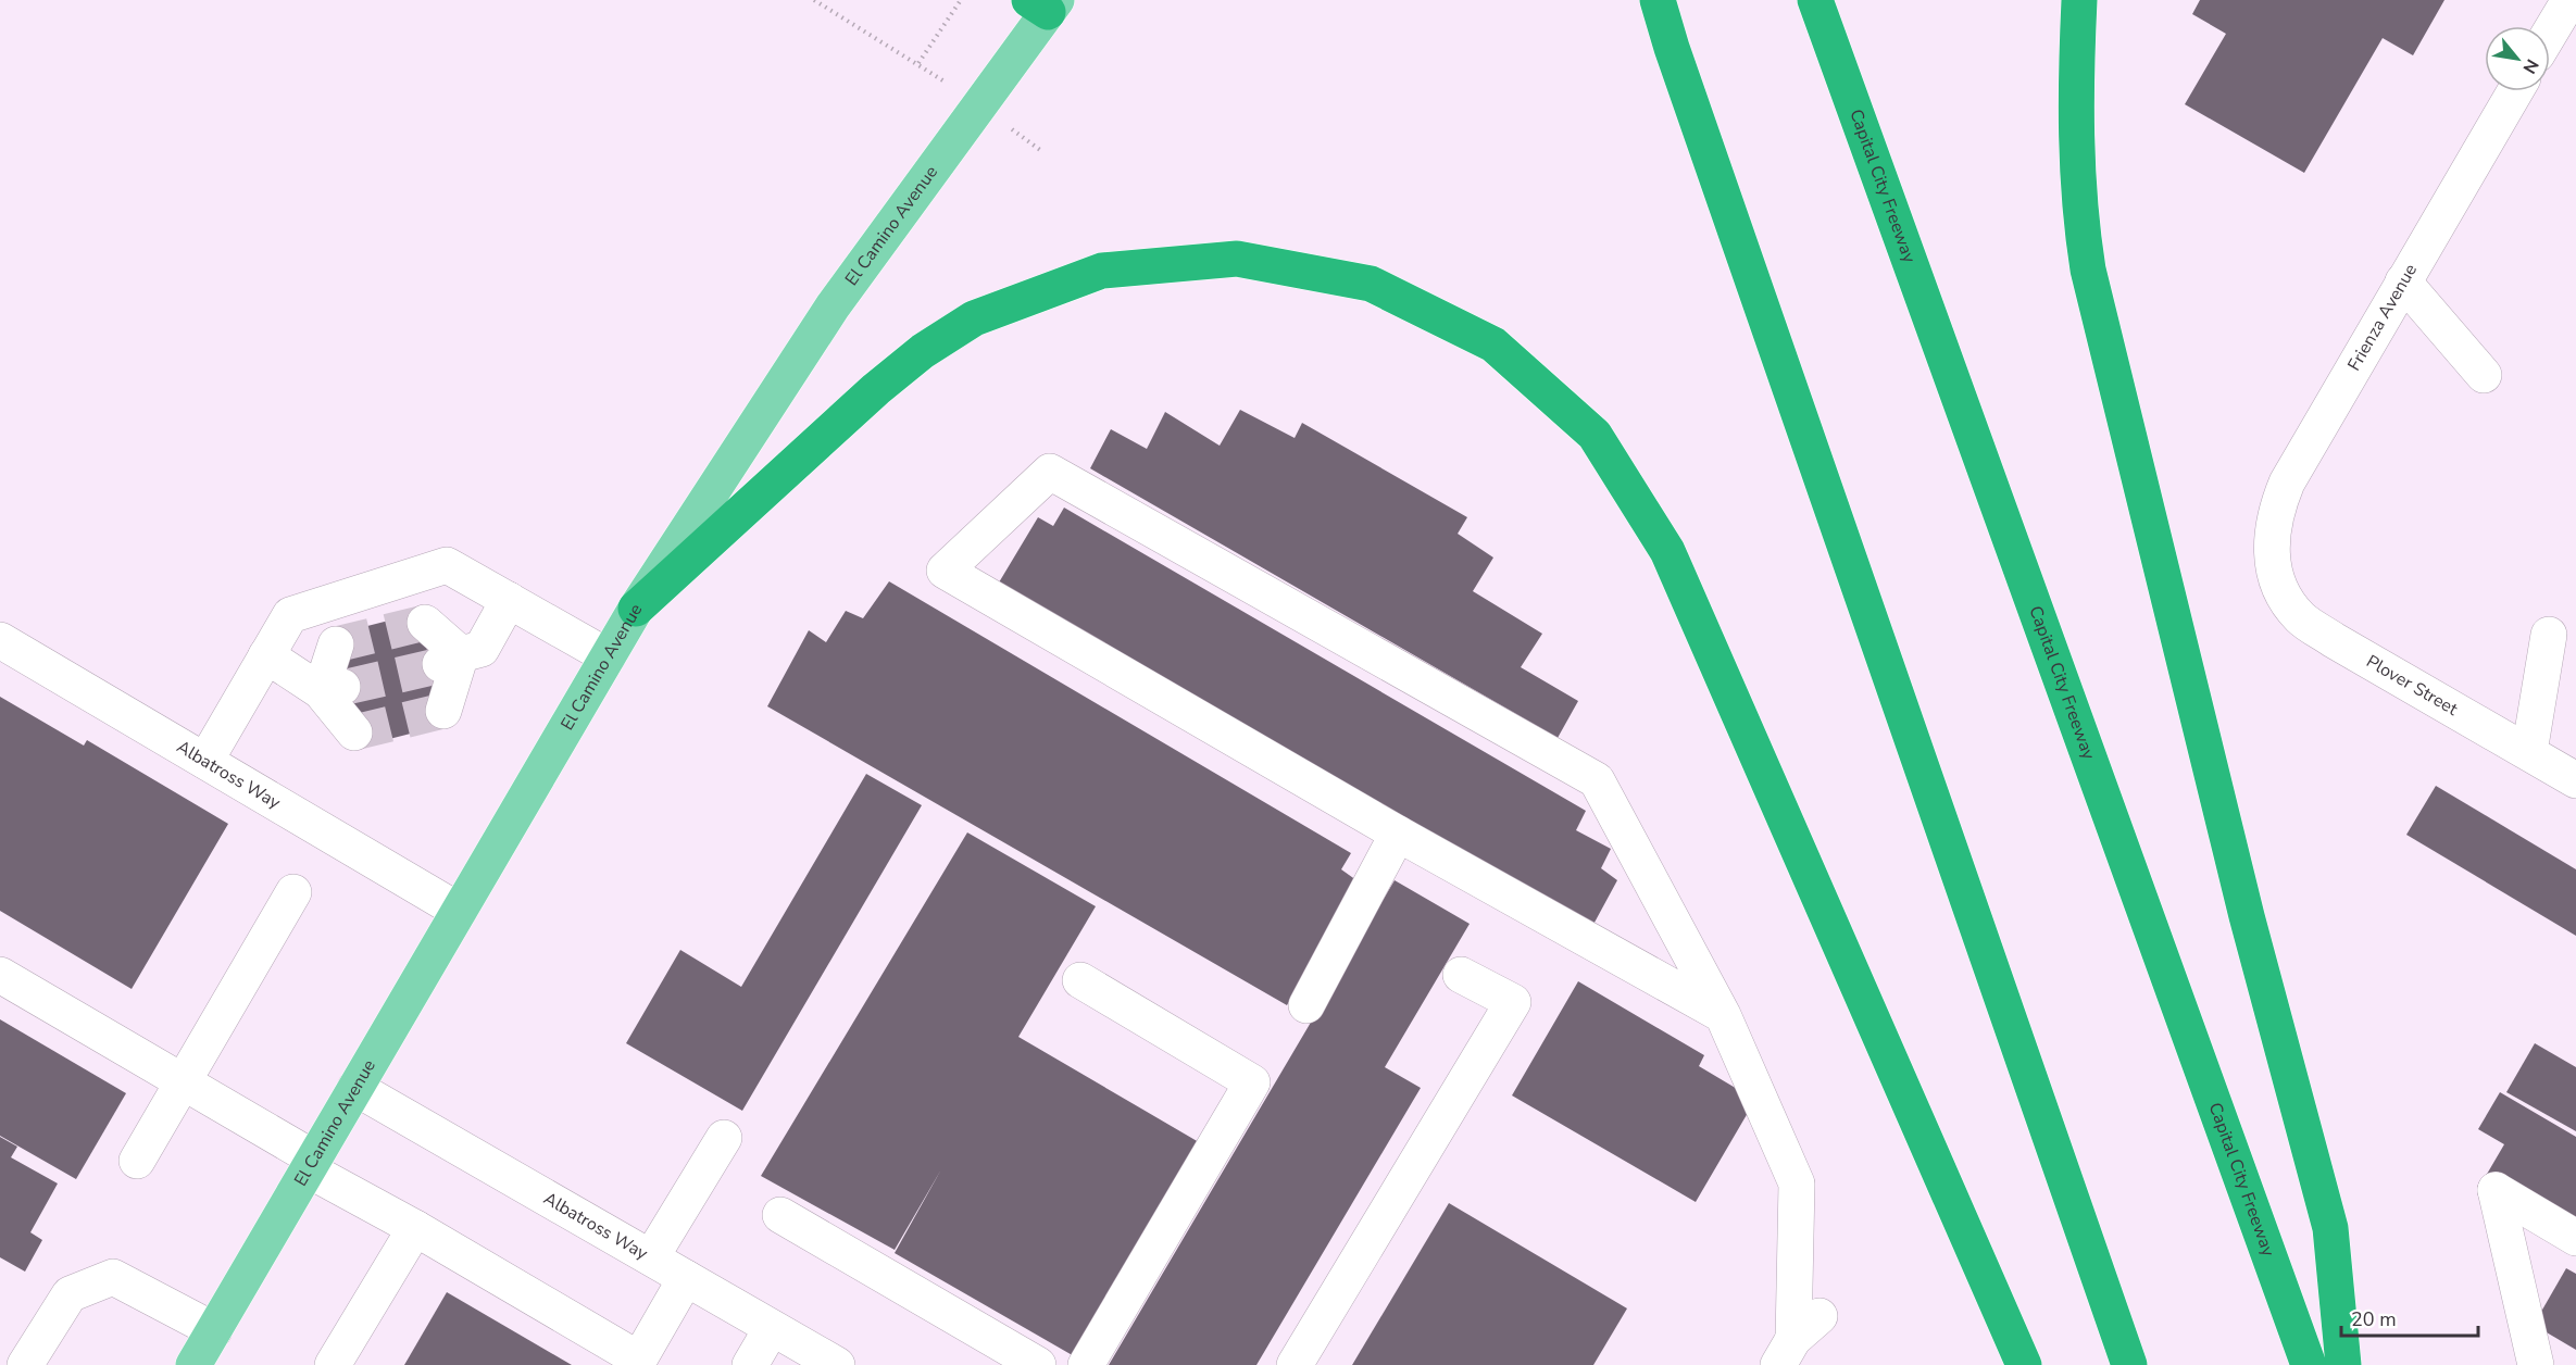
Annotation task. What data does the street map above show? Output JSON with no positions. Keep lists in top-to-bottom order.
{
  "streets": {
    "highway": ["Capital City Freeway"],
    "main road": ["El Camino Avenue"],
    "street": ["Frienza Avenue", "Plover Street", "Albatross Way"]
  },
  "crossings": [
    ["El Camino Avenue", "Albatross Way"],
    ["Frienza Avenue", "Plover Street"]
  ],
  "scale_bar": "20 m",
  "north": "bottom right"
}
